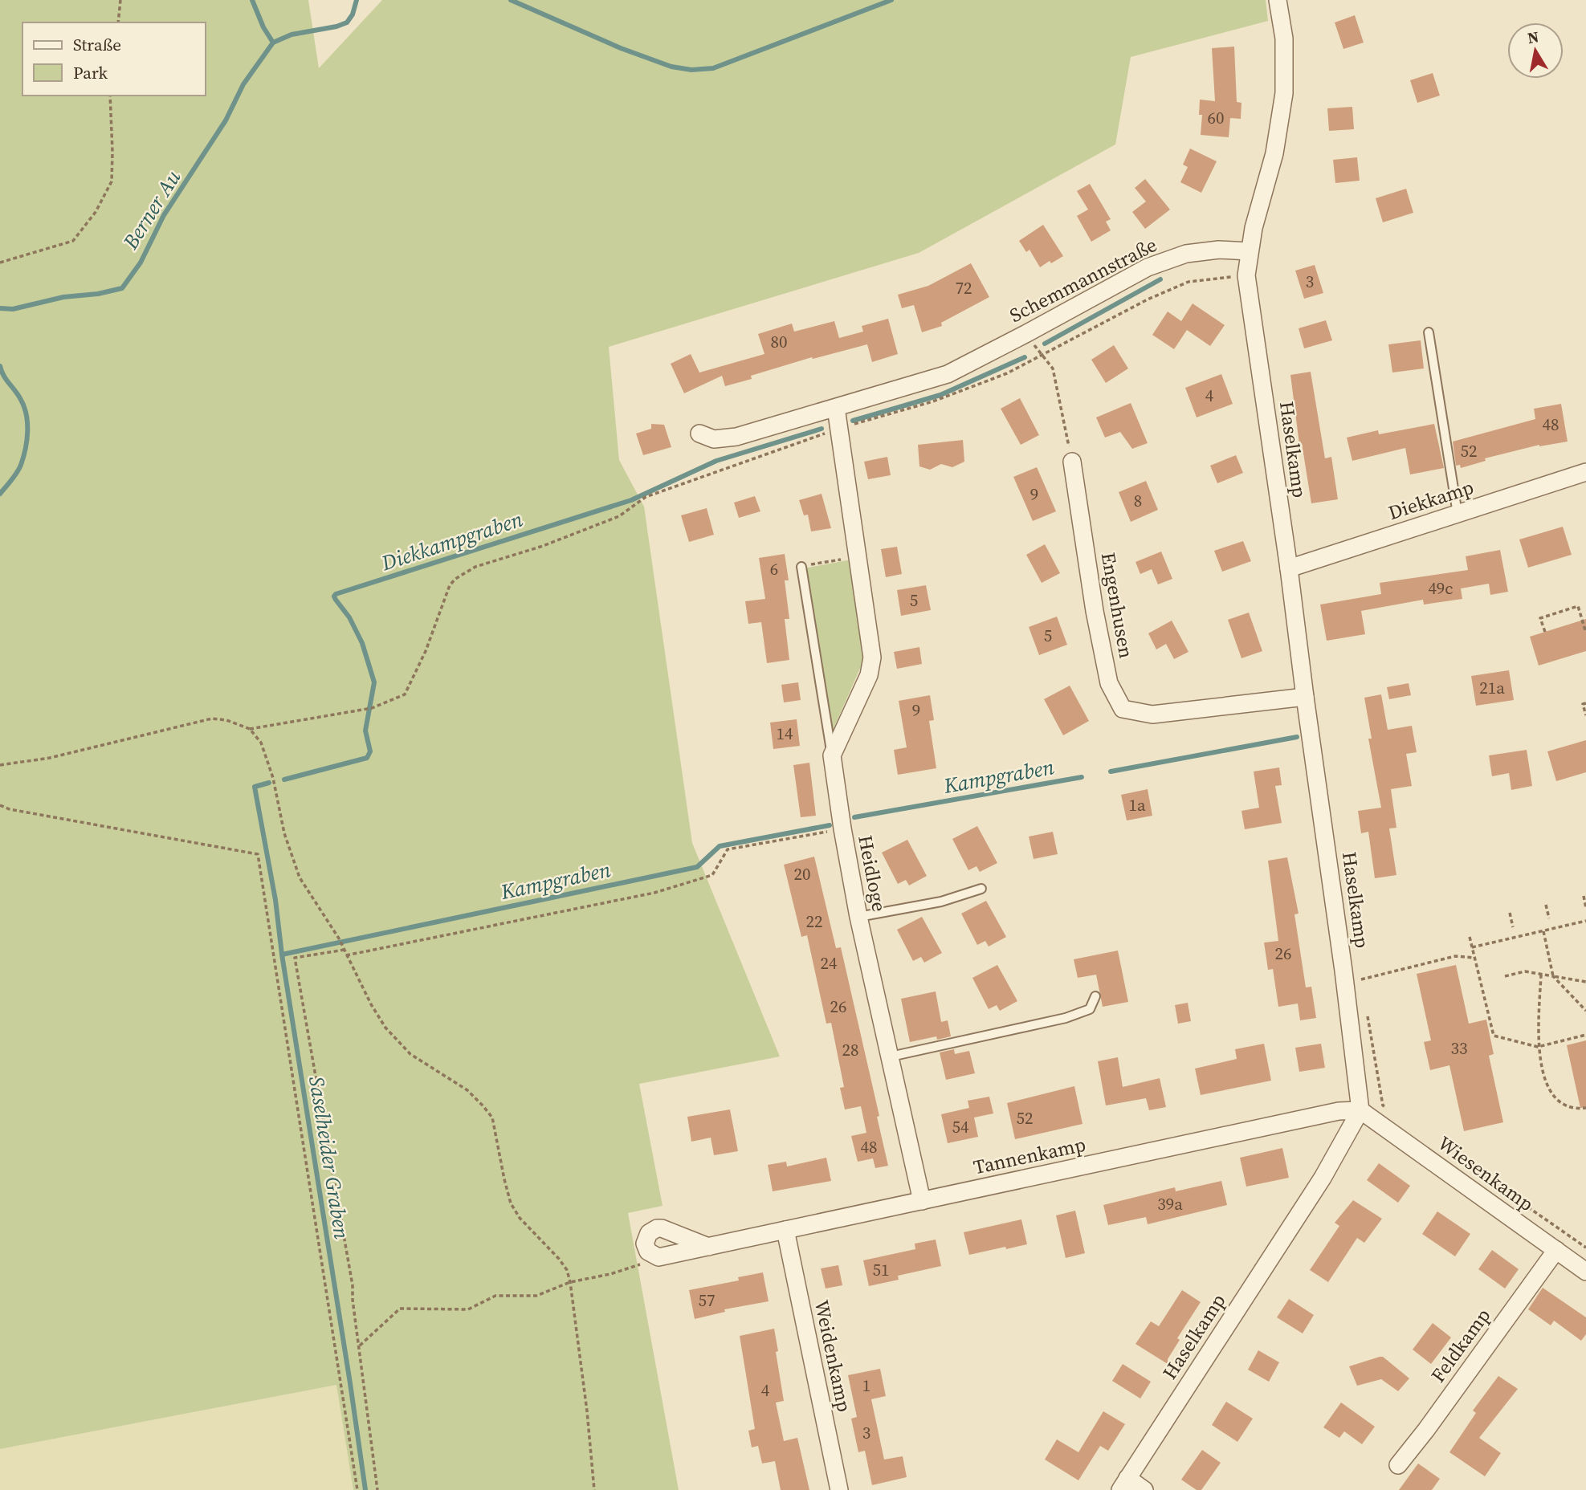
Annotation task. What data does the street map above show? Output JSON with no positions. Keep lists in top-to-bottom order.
{
  "streets": {
    "street": [
      "Schemmannstraße",
      "Haselkamp",
      "Diekkamp",
      "Engenhusen",
      "Heidloge",
      "Tannenkamp",
      "Wiesenkamp",
      "Feldkamp",
      "Weidenkamp"
    ]
  },
  "crossings": [
    ["Schemmannstraße", "Haselkamp"],
    ["Haselkamp", "Diekkamp"],
    ["Haselkamp", "Engenhusen"],
    ["Haselkamp", "Tannenkamp"],
    ["Haselkamp", "Wiesenkamp"],
    ["Heidloge", "Tannenkamp"],
    ["Tannenkamp", "Wiesenkamp"],
    ["Tannenkamp", "Weidenkamp"],
    ["Wiesenkamp", "Feldkamp"]
  ],
  "water": [
    "Berner Au",
    "Diekkampgraben",
    "Kampgraben",
    "Saselheider Graben"
  ],
  "house_numbers": [
    "60",
    "3",
    "72",
    "80",
    "4",
    "48",
    "52",
    "9",
    "8",
    "6",
    "49c",
    "5",
    "5",
    "21a",
    "9",
    "14",
    "1a",
    "20",
    "22",
    "26",
    "24",
    "26",
    "33",
    "28",
    "52",
    "54",
    "48",
    "39a",
    "51",
    "57",
    "1",
    "4",
    "3"
  ],
  "legend": ["Straße", "Park"],
  "north": "top"
}
